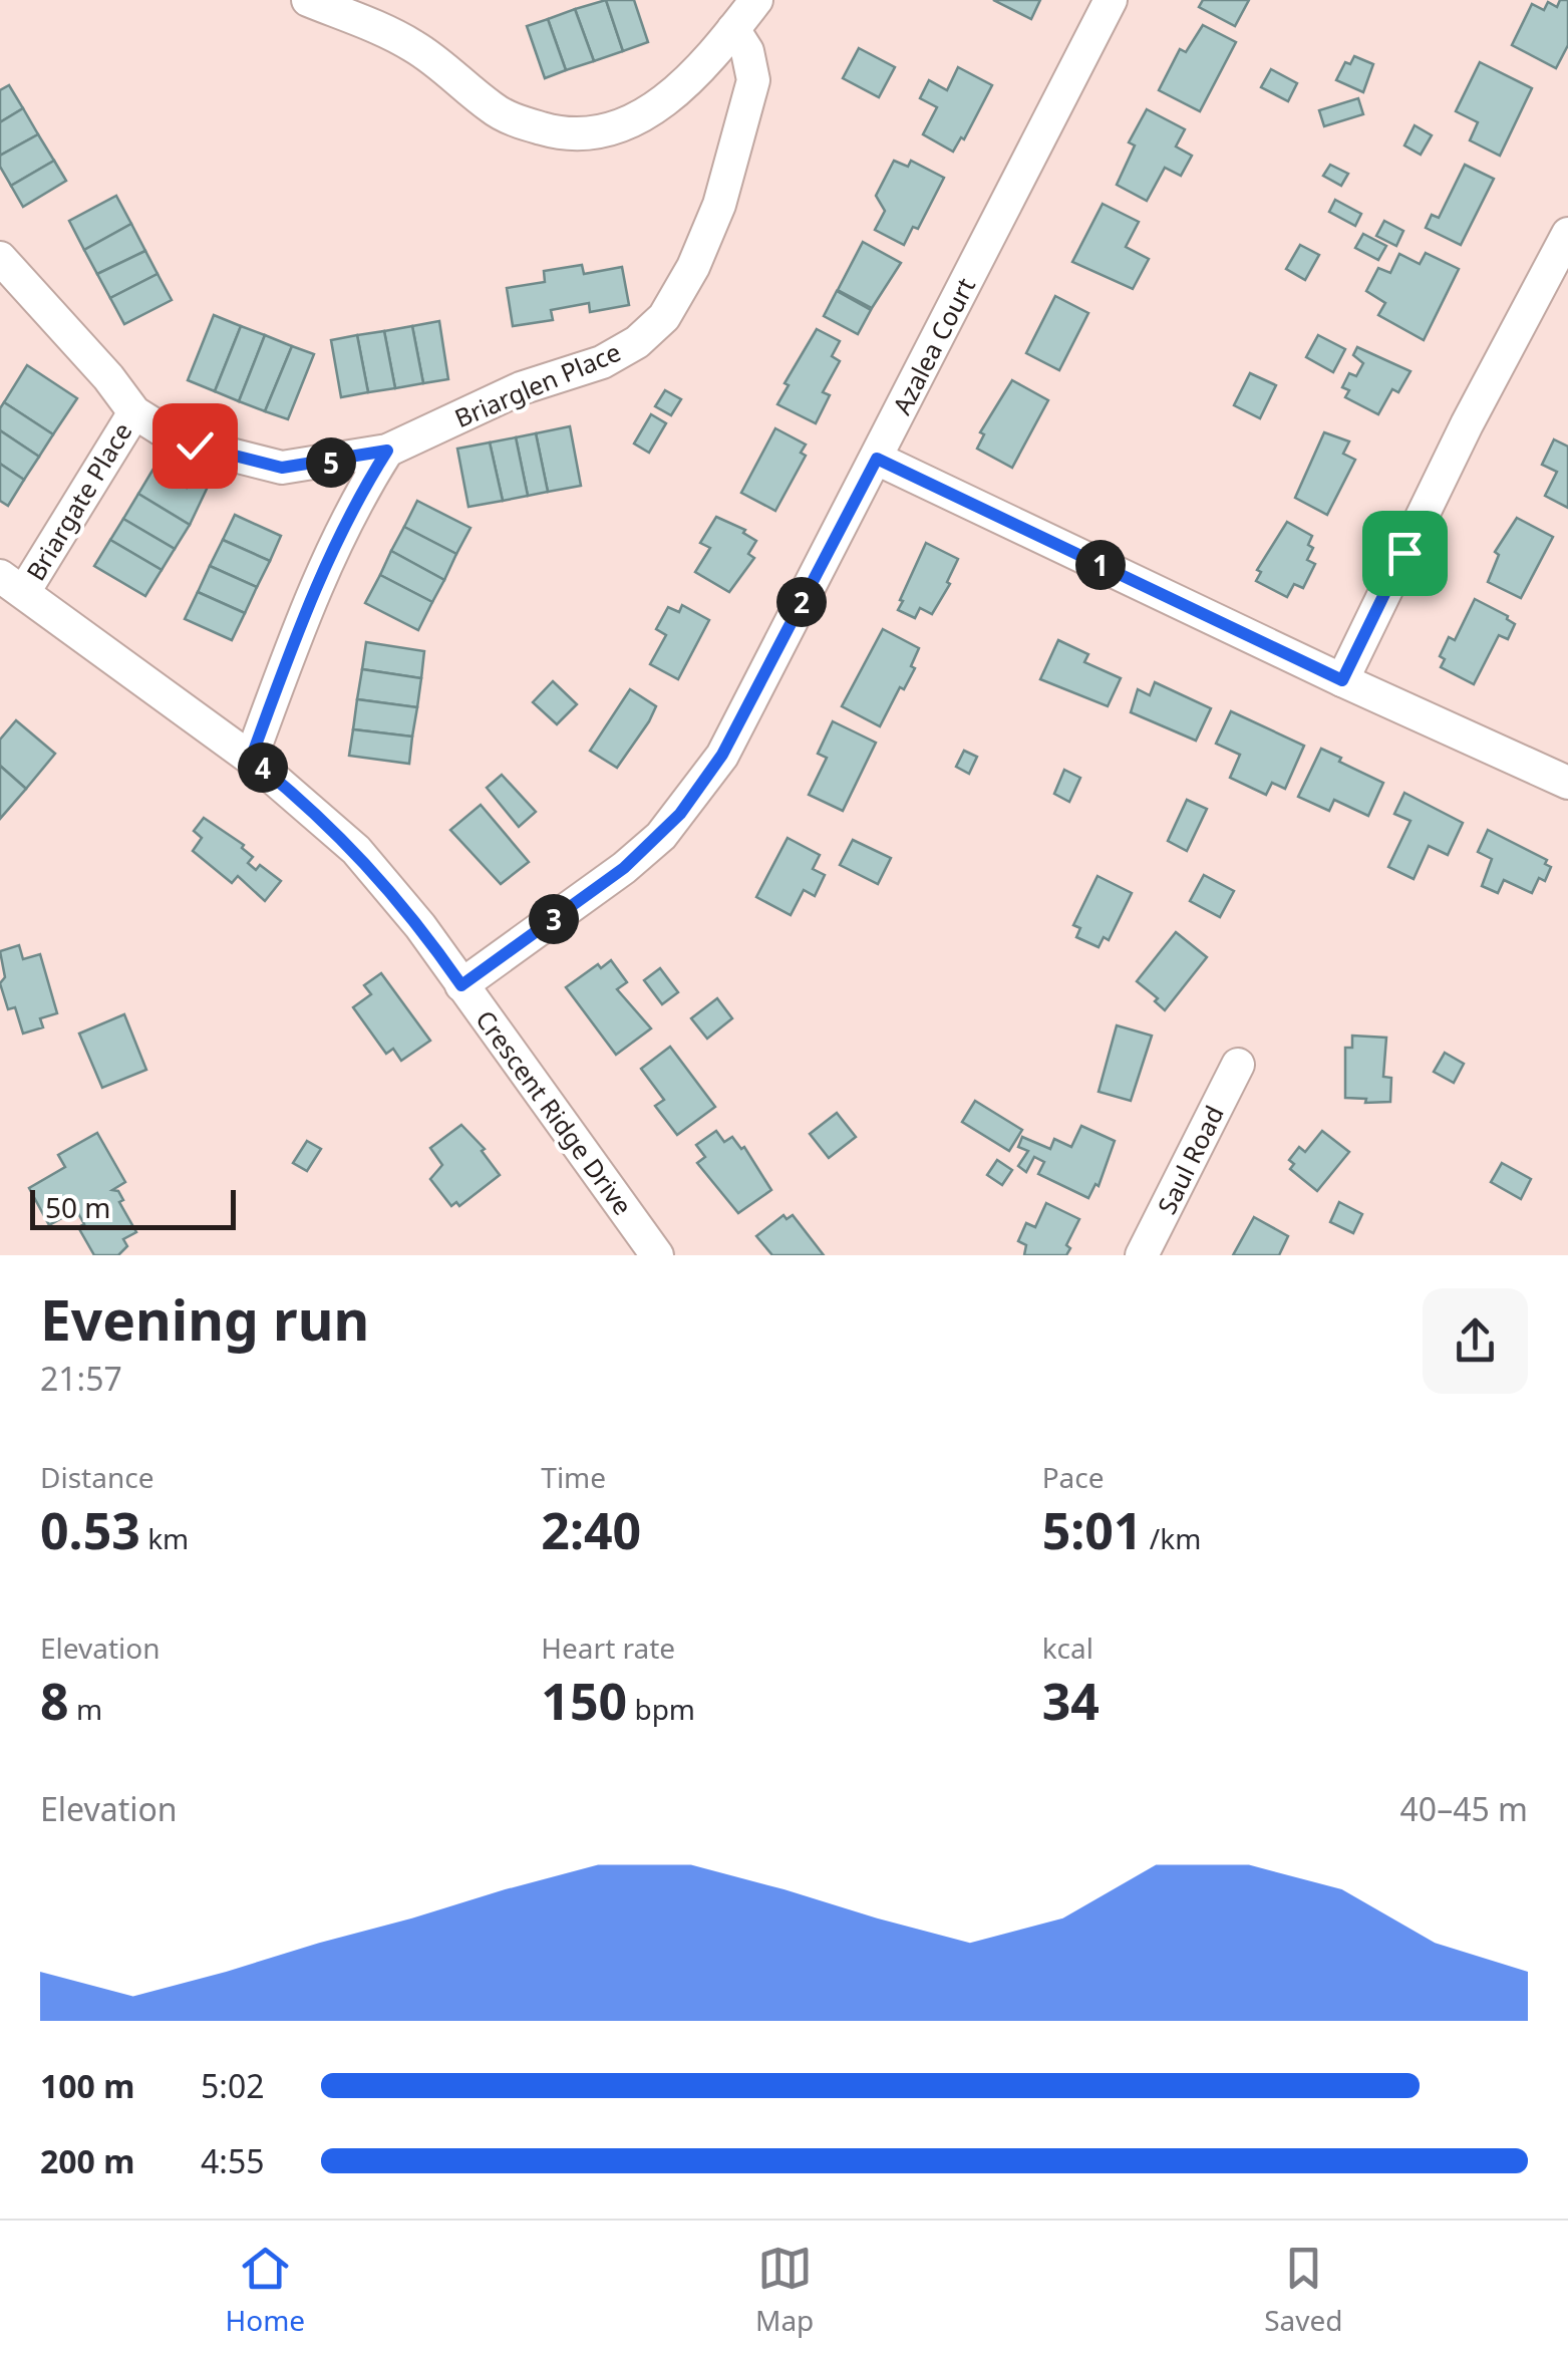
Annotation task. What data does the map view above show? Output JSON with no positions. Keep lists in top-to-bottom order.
{
  "streets": {
    "street": [
      "Azalea Court",
      "Briarglen Place",
      "Briargate Place",
      "Crescent Ridge Drive",
      "Saul Road"
    ]
  },
  "crossings": [
    ["Azalea Court", "Crescent Ridge Drive"],
    ["Briarglen Place", "Briargate Place"],
    ["Briargate Place", "Crescent Ridge Drive"]
  ],
  "scale_bar": "50 m",
  "page": {
    "pins": [
      "5",
      "1",
      "2",
      "4",
      "3"
    ],
    "scale": "50 m",
    "heading": ["Evening run", "21:57"],
    "stats": [
      ["Distance", "0.53 km"],
      ["Time", "2:40"],
      ["Pace", "5:01 /km"],
      ["Elevation", "8 m"],
      ["Heart rate", "150 bpm"],
      ["kcal", "34"]
    ],
    "chart": ["Elevation", "40–45 m"],
    "list": [
      {
        "name": "100 m",
        "note": "5:02"
      },
      {
        "name": "200 m",
        "note": "4:55"
      }
    ],
    "tabs": ["Home", "Map", "Saved"]
  }
}
